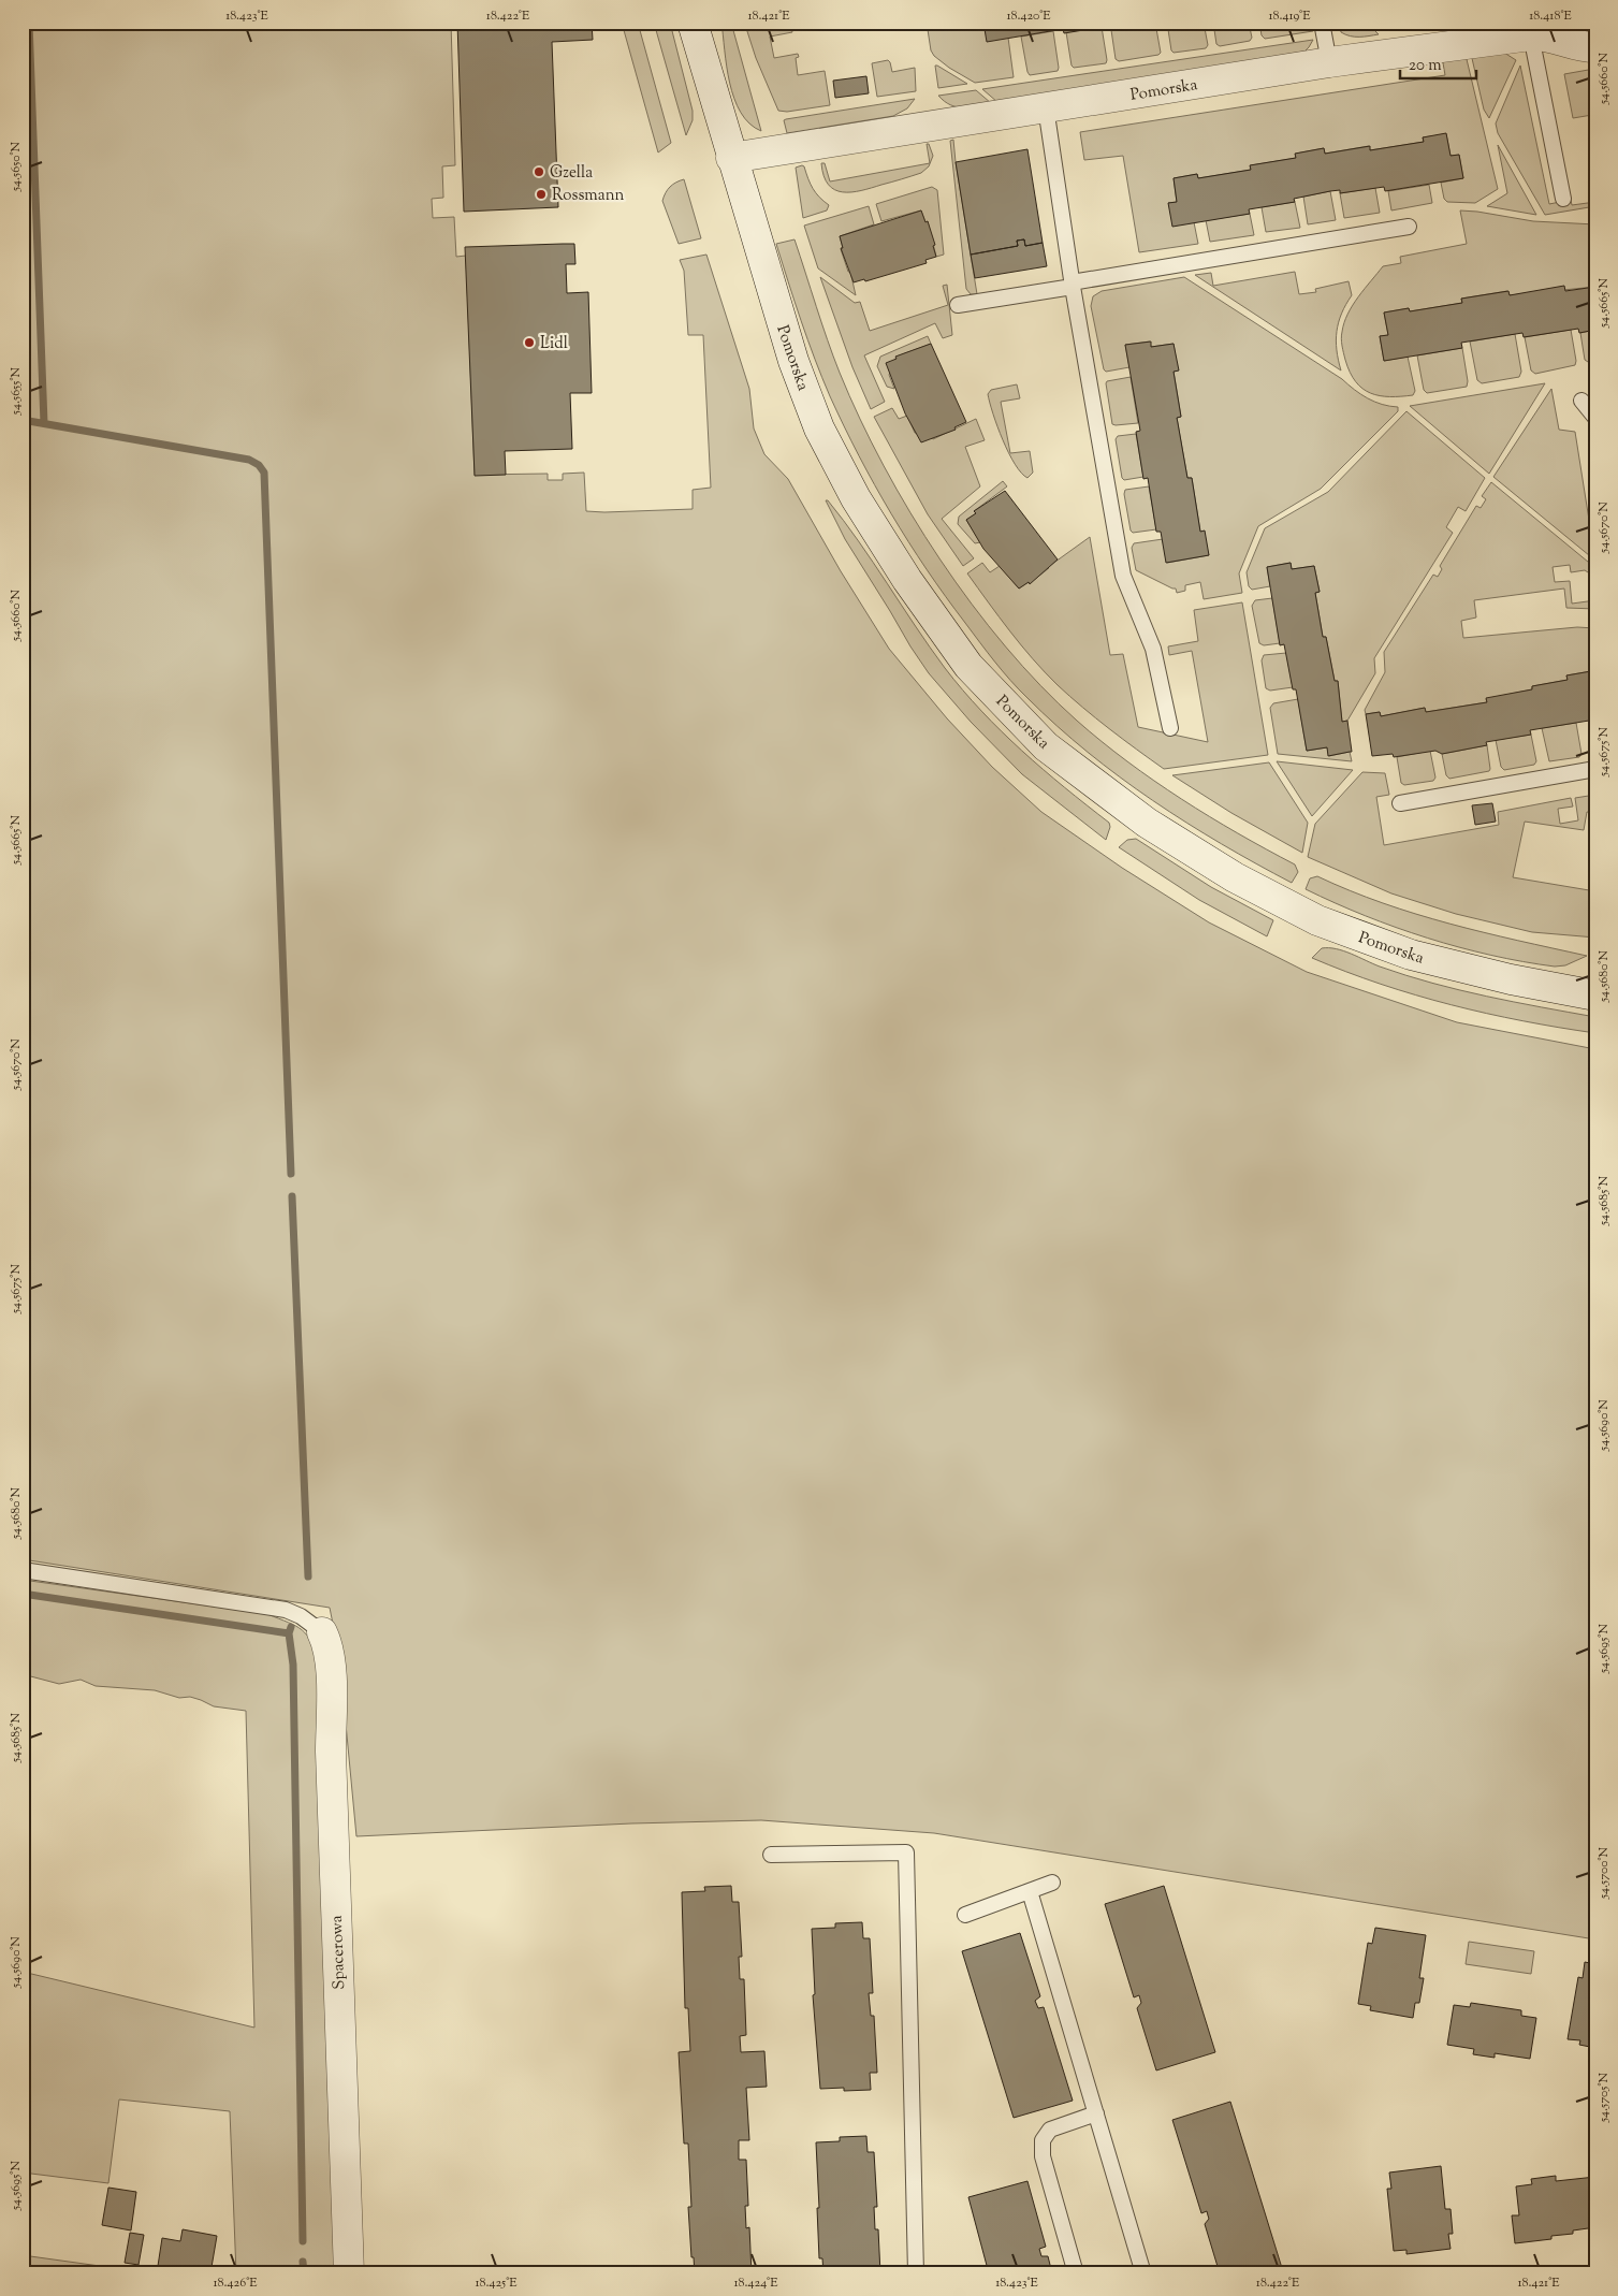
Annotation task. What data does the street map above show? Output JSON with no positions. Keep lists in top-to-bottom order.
{
  "streets": {
    "street": ["Pomorska", "Spacerowa"]
  },
  "places": ["Gzella", "Rossmann", "Lidl"],
  "scale_bar": "20 m",
  "coordinates": [
    "18.423°E",
    "18.422°E",
    "18.421°E",
    "18.420°E",
    "18.419°E",
    "18.418°E",
    "54.5660°N",
    "54.5650°N",
    "54.5665°N",
    "54.5655°N",
    "54.5670°N",
    "54.5675°N",
    "54.5680°N",
    "54.5685°N",
    "54.5690°N",
    "54.5695°N",
    "54.5700°N",
    "54.5705°N",
    "18.426°E",
    "18.425°E",
    "18.424°E"
  ]
}
